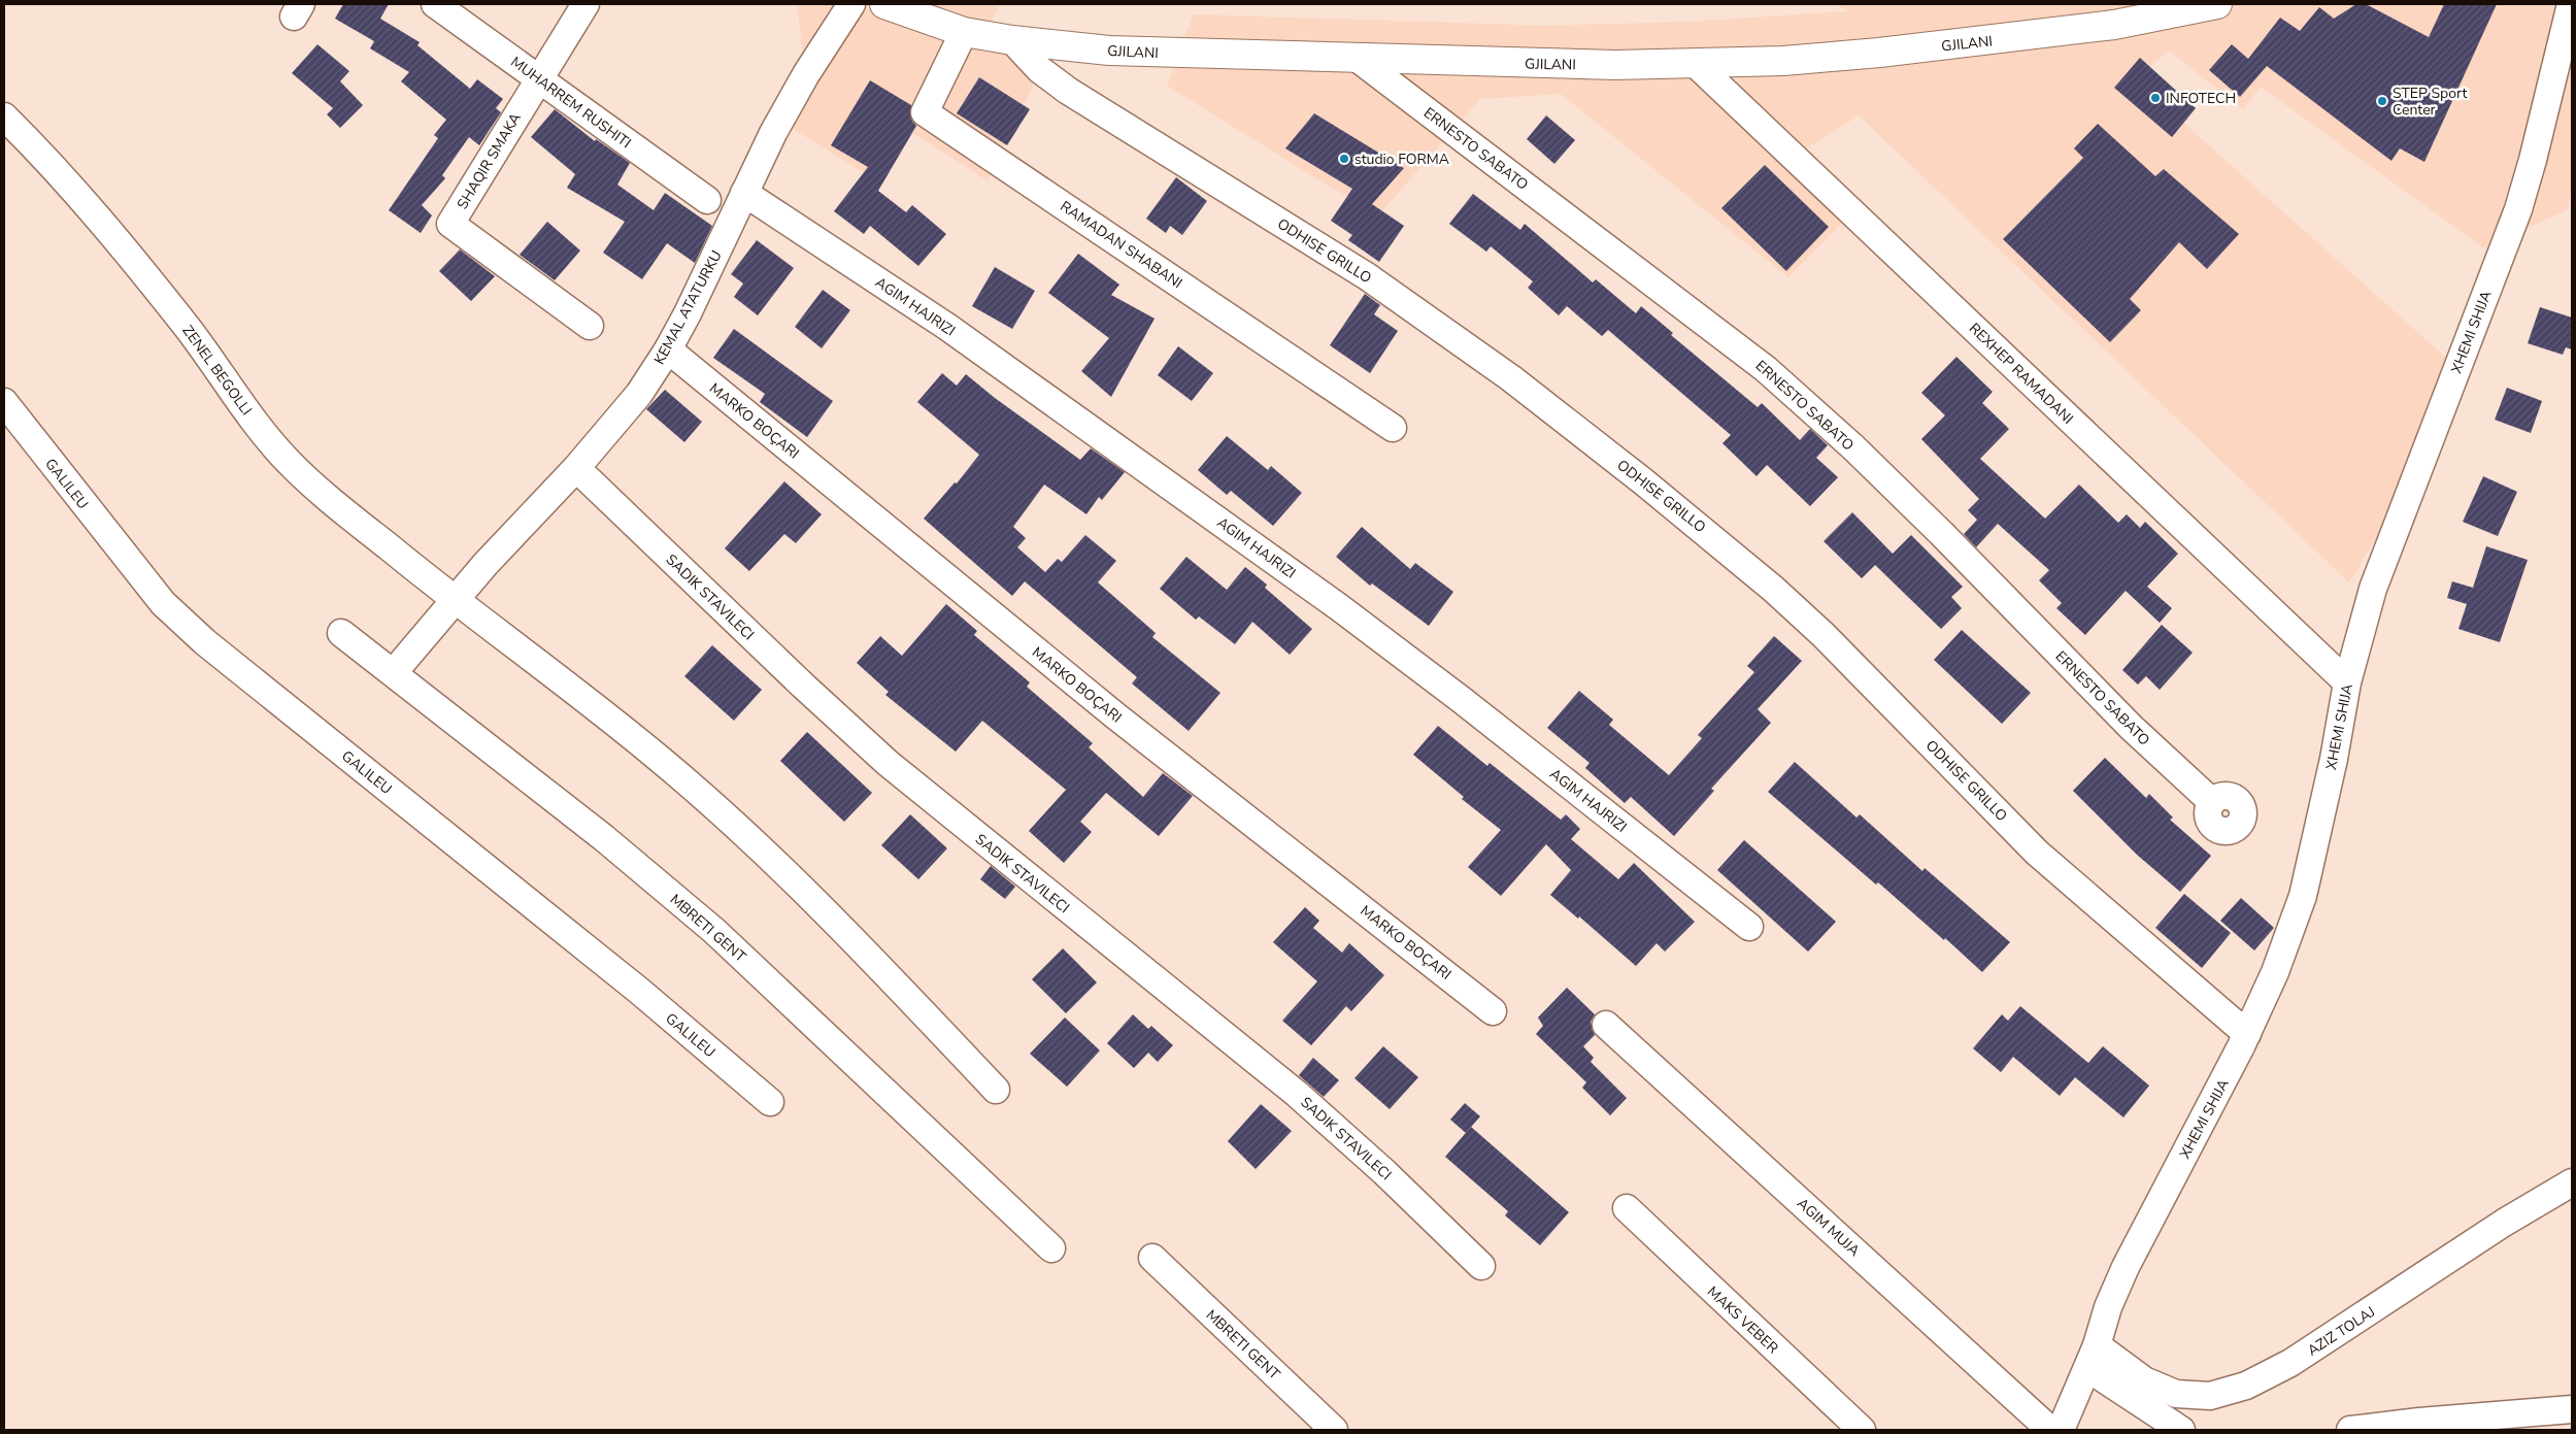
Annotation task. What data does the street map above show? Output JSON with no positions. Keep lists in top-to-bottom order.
{
  "streets": {
    "main road": ["GJILANI"],
    "street": [
      "MUHARREM RUSHITI",
      "ERNESTO SABATO",
      "SHAQIR SMAKA",
      "RAMADAN SHABANI",
      "ODHISE GRILLO",
      "AGIM HAJRIZI",
      "KEMAL ATATURKU",
      "XHEMI SHIJA",
      "ZENEL BEGOLLI",
      "REXHEP RAMADANI",
      "MARKO BOÇARI",
      "GALILEU",
      "SADIK STAVILECI",
      "MBRETI GENT",
      "AGIM MUJA",
      "MAKS VEBER",
      "AZIZ TOLAJ"
    ]
  },
  "crossings": [
    ["GJILANI", "ERNESTO SABATO"],
    ["GJILANI", "RAMADAN SHABANI"],
    ["GJILANI", "ODHISE GRILLO"],
    ["GJILANI", "REXHEP RAMADANI"],
    ["MUHARREM RUSHITI", "SHAQIR SMAKA"],
    ["ODHISE GRILLO", "XHEMI SHIJA"],
    ["AGIM HAJRIZI", "KEMAL ATATURKU"],
    ["KEMAL ATATURKU", "ZENEL BEGOLLI"],
    ["KEMAL ATATURKU", "MARKO BOÇARI"],
    ["KEMAL ATATURKU", "SADIK STAVILECI"],
    ["KEMAL ATATURKU", "MBRETI GENT"],
    ["XHEMI SHIJA", "REXHEP RAMADANI"],
    ["XHEMI SHIJA", "AZIZ TOLAJ"]
  ],
  "places": ["INFOTECH", "STEP Sport Center", "studio FORMA"]
}
